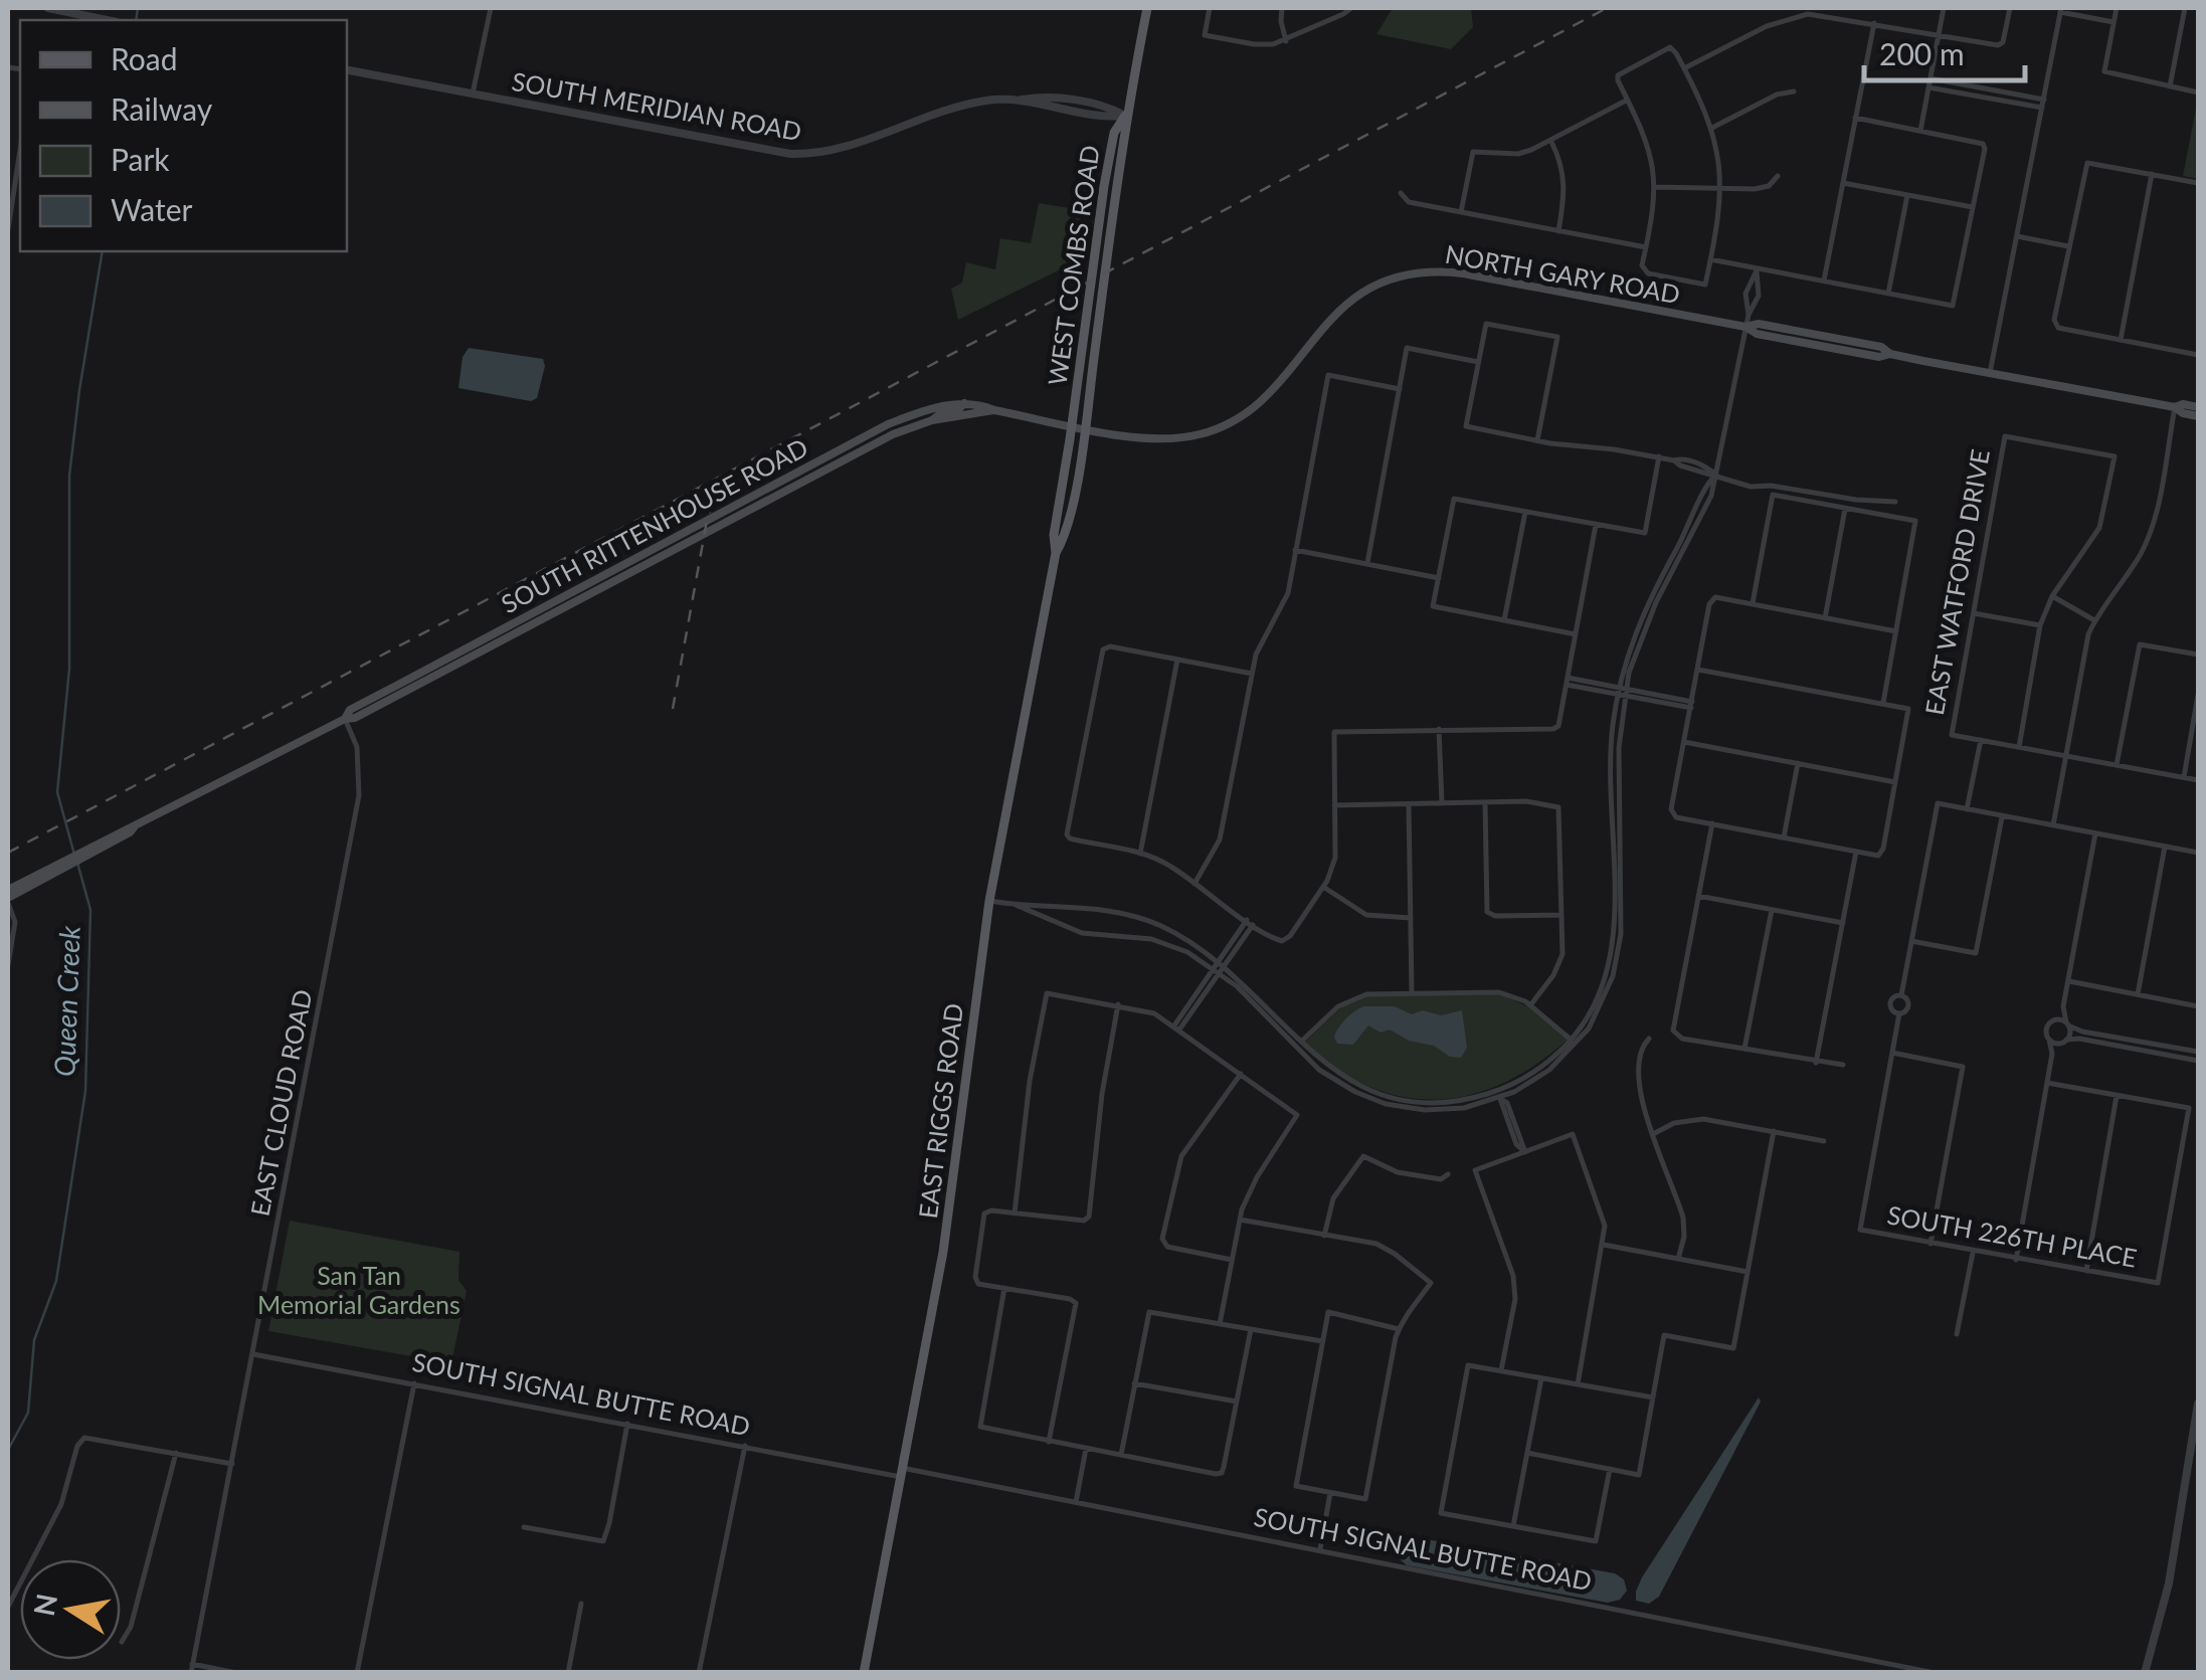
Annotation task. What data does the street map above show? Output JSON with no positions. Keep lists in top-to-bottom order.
{
  "streets": {
    "main road": [
      "WEST COMBS ROAD",
      "NORTH GARY ROAD",
      "SOUTH RITTENHOUSE ROAD",
      "EAST RIGGS ROAD"
    ],
    "street": [
      "SOUTH MERIDIAN ROAD",
      "EAST WATFORD DRIVE",
      "EAST CLOUD ROAD",
      "SOUTH 226TH PLACE",
      "SOUTH SIGNAL BUTTE ROAD"
    ]
  },
  "crossings": [
    ["SOUTH MERIDIAN ROAD", "WEST COMBS ROAD"],
    ["WEST COMBS ROAD", "NORTH GARY ROAD"],
    ["WEST COMBS ROAD", "SOUTH RITTENHOUSE ROAD"],
    ["WEST COMBS ROAD", "EAST RIGGS ROAD"],
    ["NORTH GARY ROAD", "SOUTH RITTENHOUSE ROAD"],
    ["NORTH GARY ROAD", "EAST RIGGS ROAD"],
    ["SOUTH RITTENHOUSE ROAD", "EAST CLOUD ROAD"],
    ["SOUTH RITTENHOUSE ROAD", "EAST RIGGS ROAD"],
    ["EAST CLOUD ROAD", "SOUTH SIGNAL BUTTE ROAD"],
    ["EAST RIGGS ROAD", "SOUTH SIGNAL BUTTE ROAD"]
  ],
  "water": ["Queen Creek"],
  "parks": ["San Tan Memorial Gardens"],
  "legend": [
    "Road",
    "Railway",
    "Park",
    "Water"
  ],
  "scale_bar": "200 m",
  "north": "left"
}
